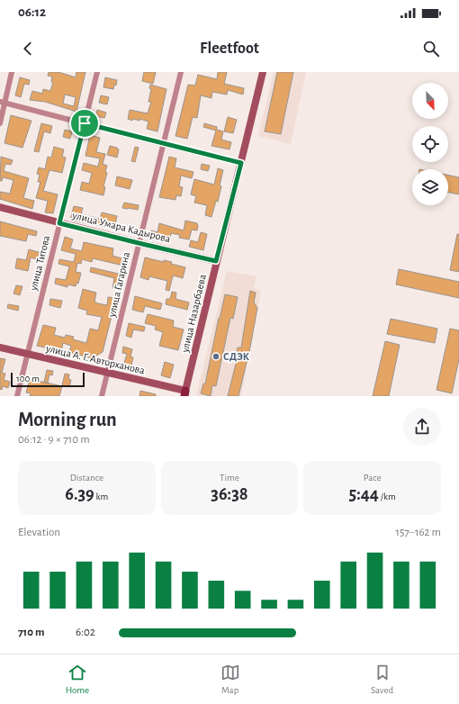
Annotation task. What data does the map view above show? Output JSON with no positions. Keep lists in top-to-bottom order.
{
  "streets": {
    "street": [
      "улица Умара Кадырова",
      "улица Титова",
      "улица Гагарина",
      "улица Назарбаева",
      "улица А. Г. Авторханова"
    ]
  },
  "crossings": [
    ["улица Умара Кадырова", "улица Титова"],
    ["улица Умара Кадырова", "улица Гагарина"],
    ["улица Умара Кадырова", "улица Назарбаева"],
    ["улица Титова", "улица А. Г. Авторханова"],
    ["улица Гагарина", "улица А. Г. Авторханова"],
    ["улица Назарбаева", "улица А. Г. Авторханова"]
  ],
  "places": ["СДЭК"],
  "scale_bar": "100 m",
  "north": "bottom right",
  "page": {
    "status": "06:12",
    "header": "Fleetfoot",
    "scale": "100 m",
    "heading": ["Morning run", "06:12 · 9 × 710 m"],
    "stats": [
      ["Distance", "6.39 km"],
      ["Time", "36:38"],
      ["Pace", "5:44 /km"]
    ],
    "chart": ["Elevation", "157–162 m"],
    "list": [
      {
        "name": "710 m",
        "note": "6:02"
      }
    ],
    "tabs": ["Home", "Map", "Saved"]
  }
}
